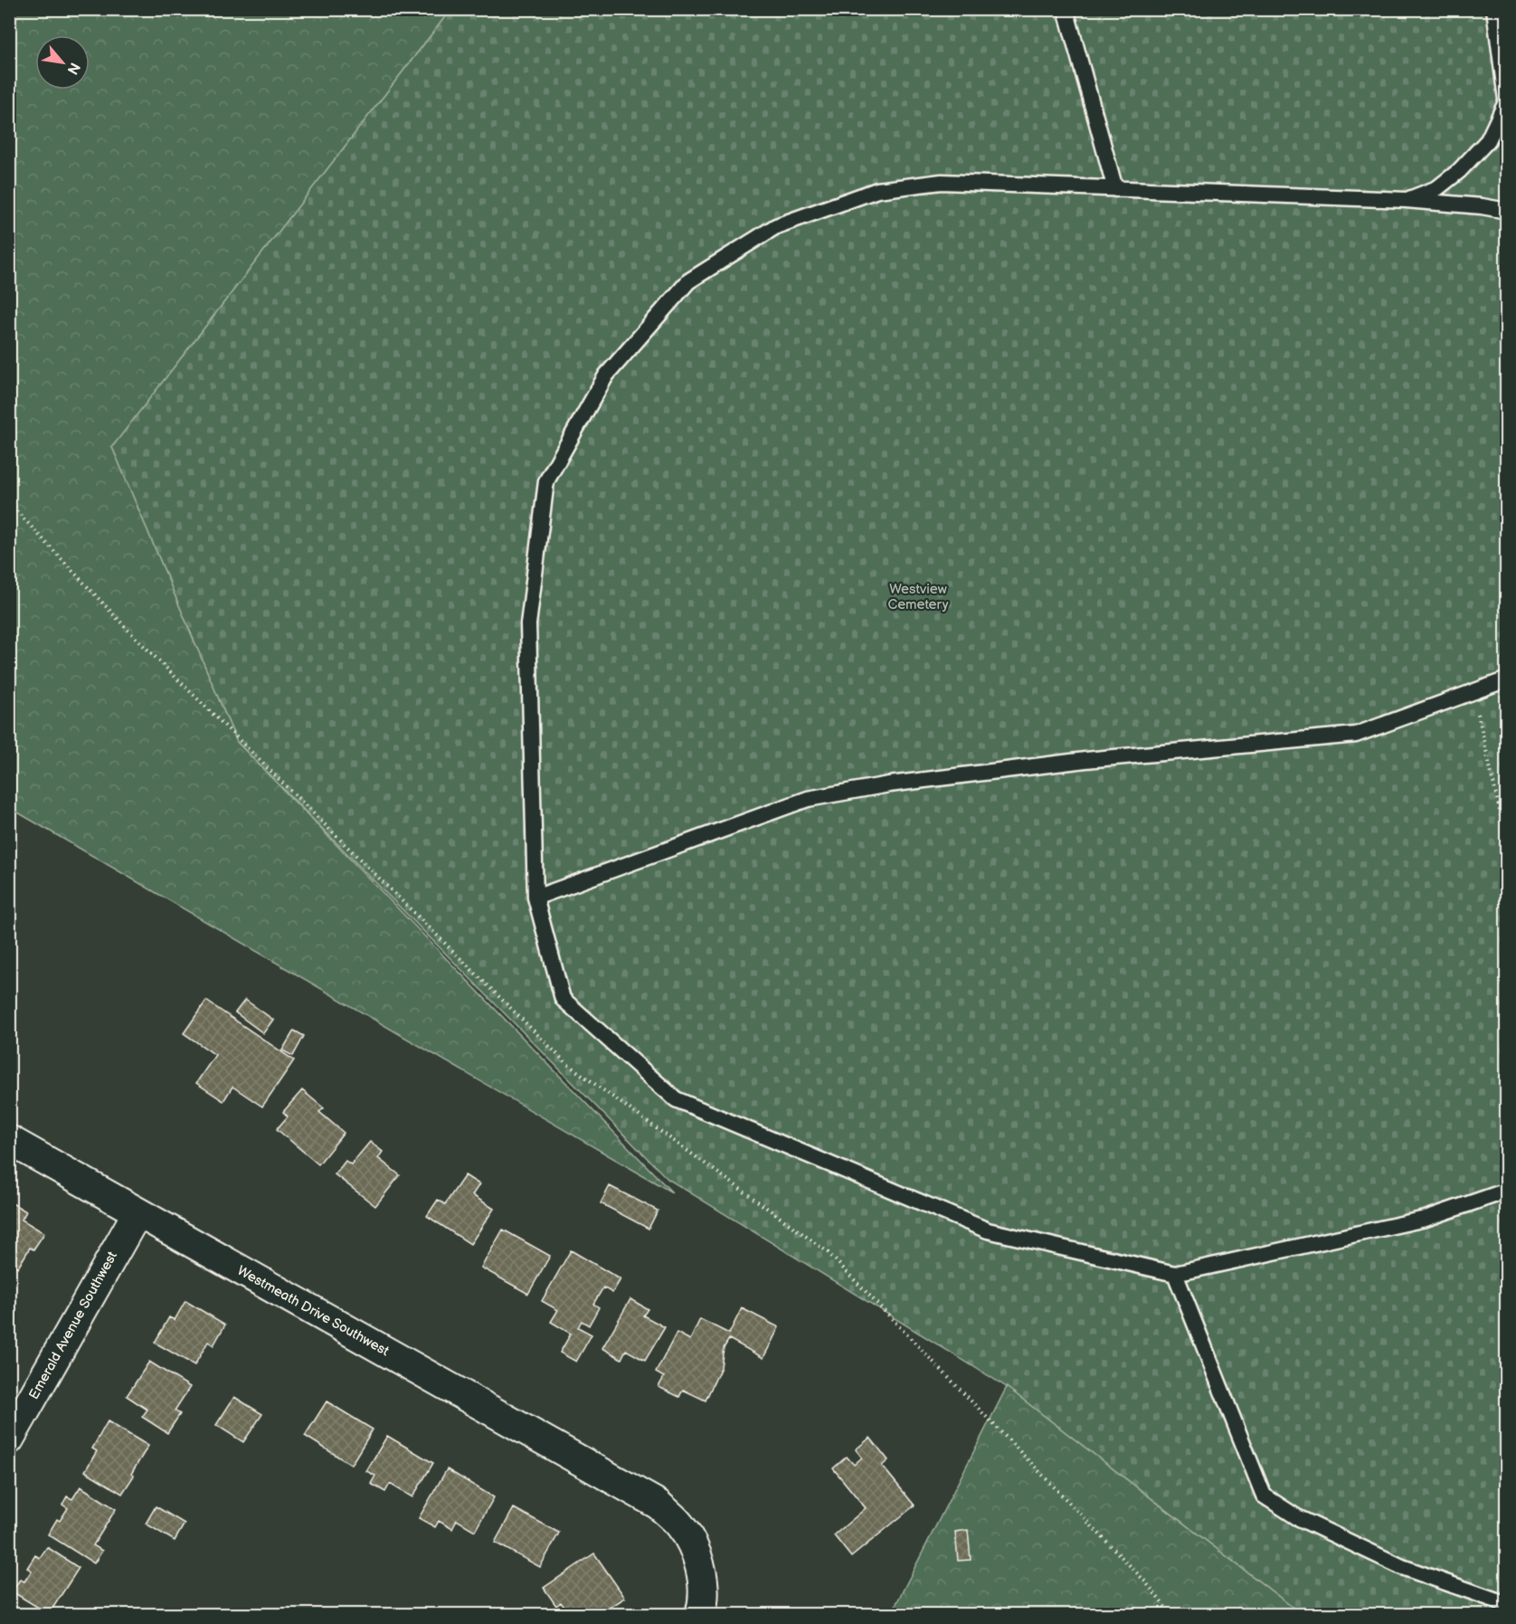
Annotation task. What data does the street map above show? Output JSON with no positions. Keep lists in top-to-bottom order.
{
  "streets": {
    "street": ["Westmeath Drive Southwest", "Emerald Avenue Southwest"]
  },
  "crossings": [
    ["Westmeath Drive Southwest", "Emerald Avenue Southwest"]
  ],
  "parks": ["Westview Cemetery"],
  "north": "bottom right"
}
